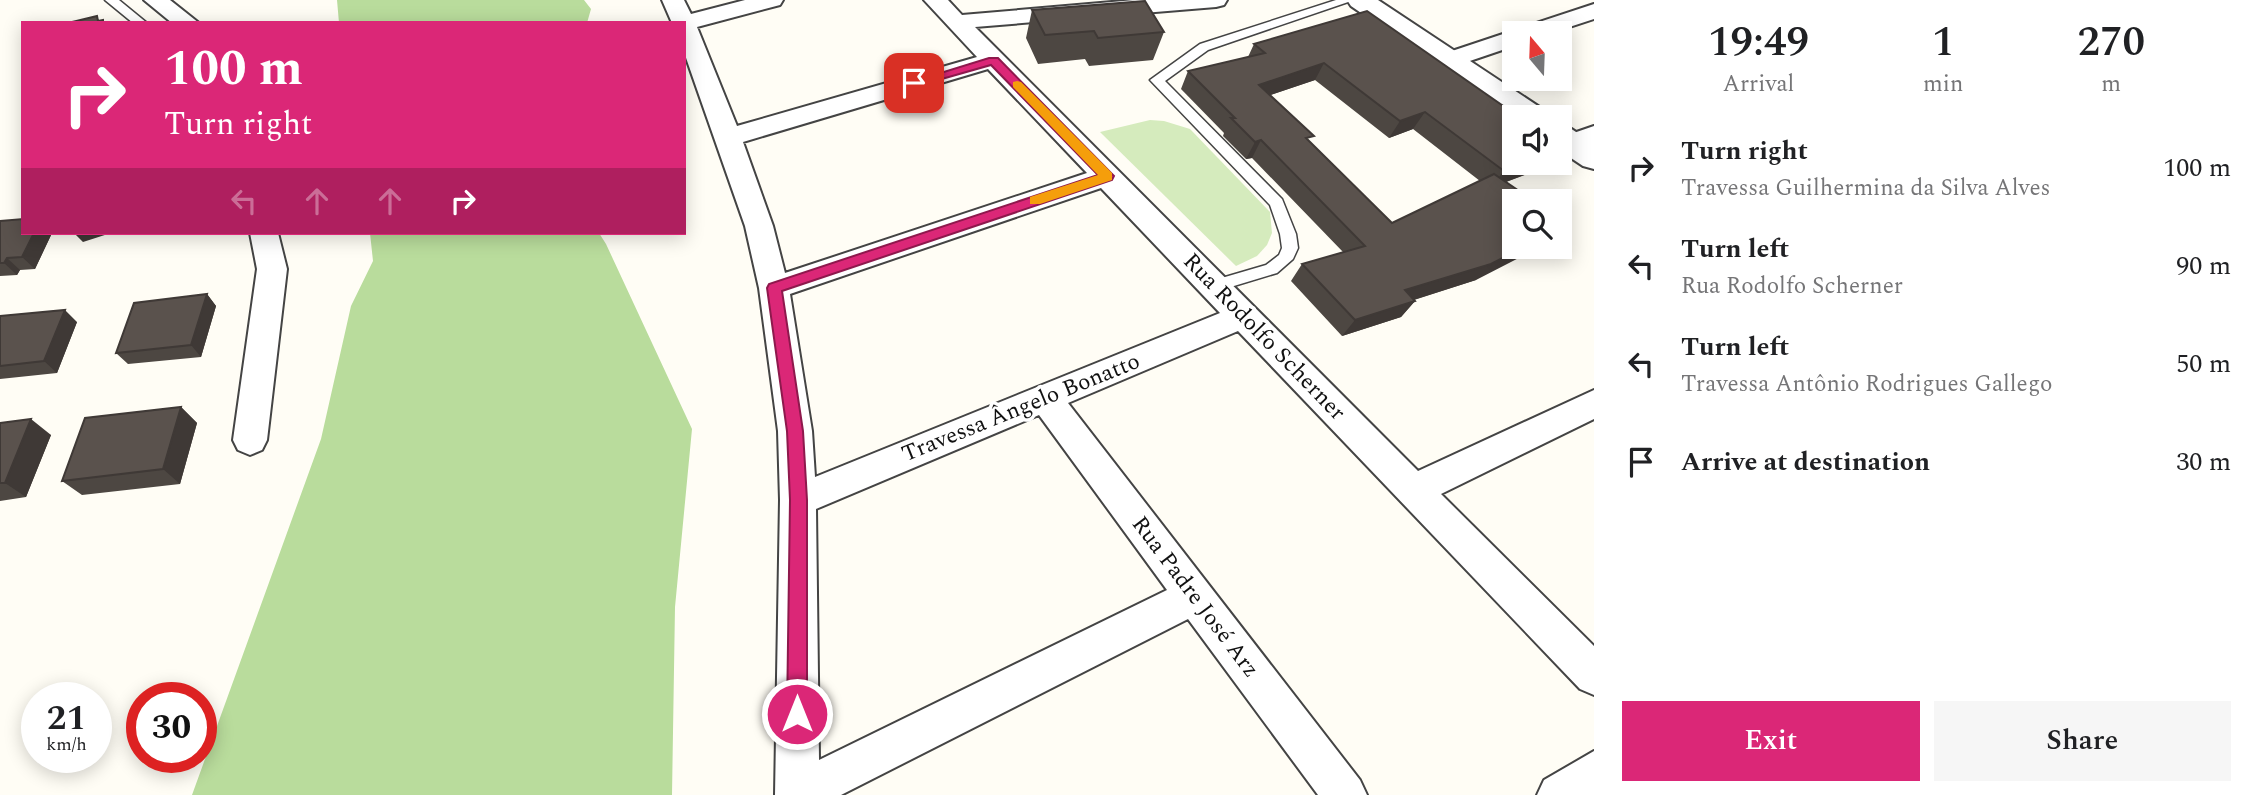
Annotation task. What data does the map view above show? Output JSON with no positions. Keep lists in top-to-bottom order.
{
  "streets": {
    "street": ["Rua Rodolfo Scherner", "Travessa Ângelo Bonatto", "Rua Padre José Arz"]
  },
  "crossings": [
    ["Rua Rodolfo Scherner", "Travessa Ângelo Bonatto"],
    ["Travessa Ângelo Bonatto", "Rua Padre José Arz"]
  ],
  "north": "top",
  "page": {
    "eta": [
      "19:49",
      "Arrival",
      "1",
      "min",
      "270",
      "m"
    ],
    "turn": ["100 m", "Turn right"],
    "list": [
      {
        "name": "Turn right",
        "note": "Travessa Guilhermina da Silva Alves",
        "value": "100 m"
      },
      {
        "name": "Turn left",
        "note": "Rua Rodolfo Scherner",
        "value": "90 m"
      },
      {
        "name": "Turn left",
        "note": "Travessa Antônio Rodrigues Gallego",
        "value": "50 m"
      },
      {
        "name": "Arrive at destination",
        "value": "30 m"
      }
    ],
    "speed": "21 km/h",
    "limit": "30",
    "buttons": ["Exit", "Share"]
  }
}
